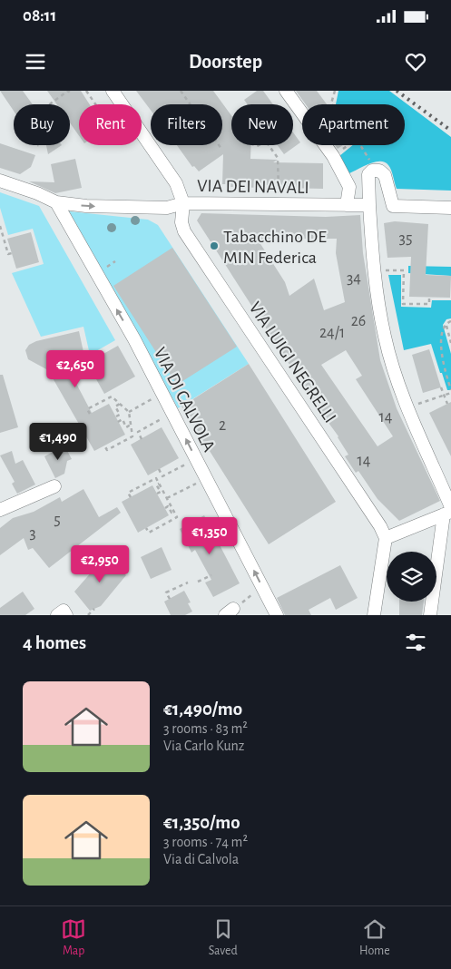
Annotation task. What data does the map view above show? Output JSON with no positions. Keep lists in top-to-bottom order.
{
  "streets": {
    "street": ["VIA DEI NAVALI", "VIA LUIGI NEGRELLI", "VIA DI CALVOLA"]
  },
  "crossings": [
    ["VIA DEI NAVALI", "VIA LUIGI NEGRELLI"],
    ["VIA DEI NAVALI", "VIA DI CALVOLA"]
  ],
  "one_way": ["VIA DI CALVOLA"],
  "places": ["Tabacchino DE MIN Federica"],
  "house_numbers": [
    "35",
    "34",
    "26",
    "24/1",
    "14",
    "2",
    "14",
    "5",
    "3"
  ],
  "page": {
    "status": "08:11",
    "header": "Doorstep",
    "chip": [
      "Buy",
      "Rent",
      "Filters",
      "New",
      "Apartment"
    ],
    "price": [
      "€2,650",
      "€1,490",
      "€1,350",
      "€2,950"
    ],
    "heading": "4 homes",
    "list": [
      {
        "name": "€1,490/mo",
        "note": "3 rooms · 83 m² · Via Carlo Kunz"
      },
      {
        "name": "€1,350/mo",
        "note": "3 rooms · 74 m² · Via di Calvola"
      }
    ],
    "tabs": ["Map", "Saved", "Home"]
  }
}
